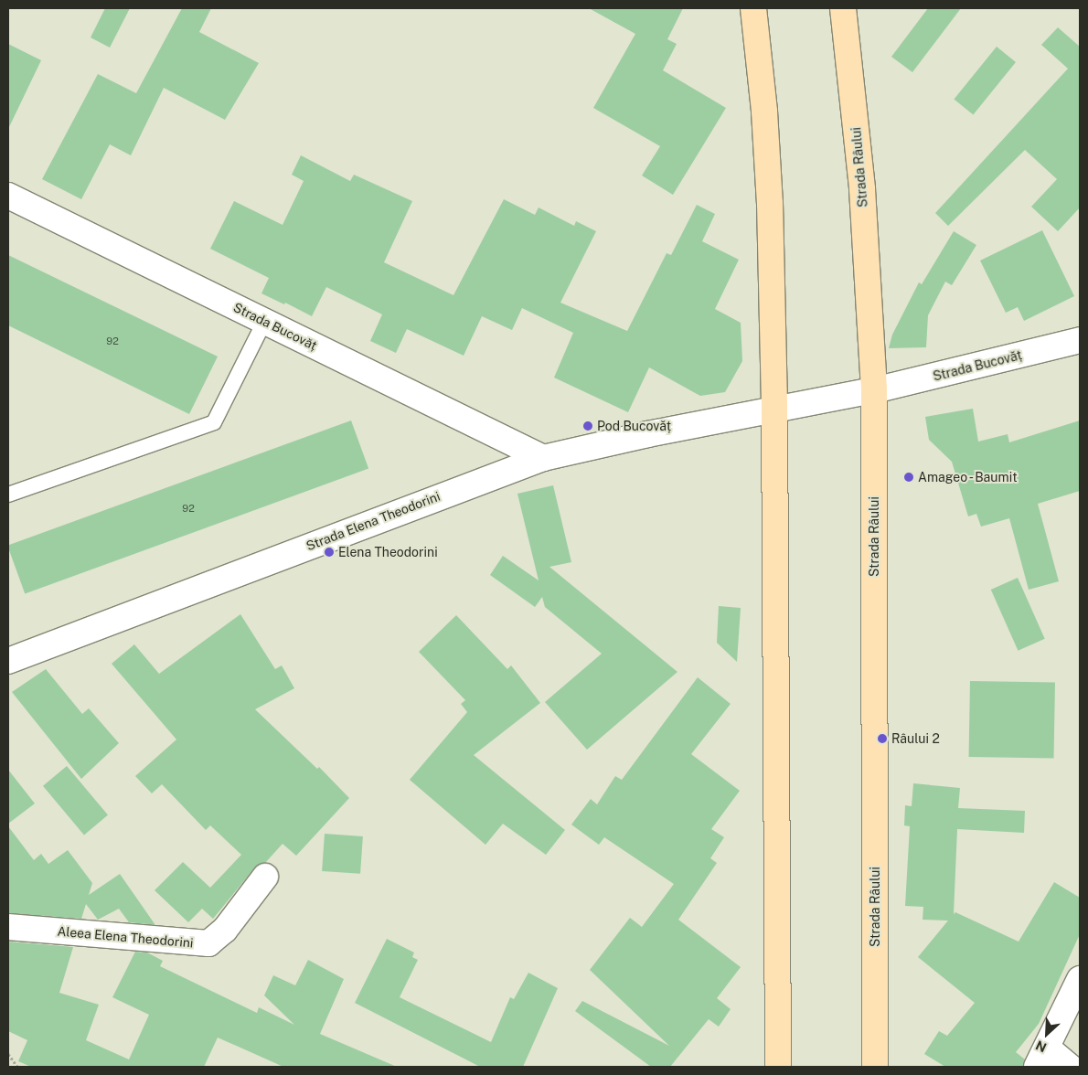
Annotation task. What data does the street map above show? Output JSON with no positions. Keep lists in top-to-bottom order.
{
  "streets": {
    "main road": [
      "Strada Râului",
      "Strada Bucovăț",
      "Strada Elena Theodorini",
      "Aleea Elena Theodorini"
    ]
  },
  "crossings": [
    ["Strada Râului", "Strada Bucovăț"],
    ["Strada Bucovăț", "Strada Elena Theodorini"]
  ],
  "places": [
    "Pod Bucovăț",
    "Amageo - Baumit",
    "Elena Theodorini",
    "Râului 2"
  ],
  "house_numbers": ["92", "92"],
  "north": "bottom left"
}
